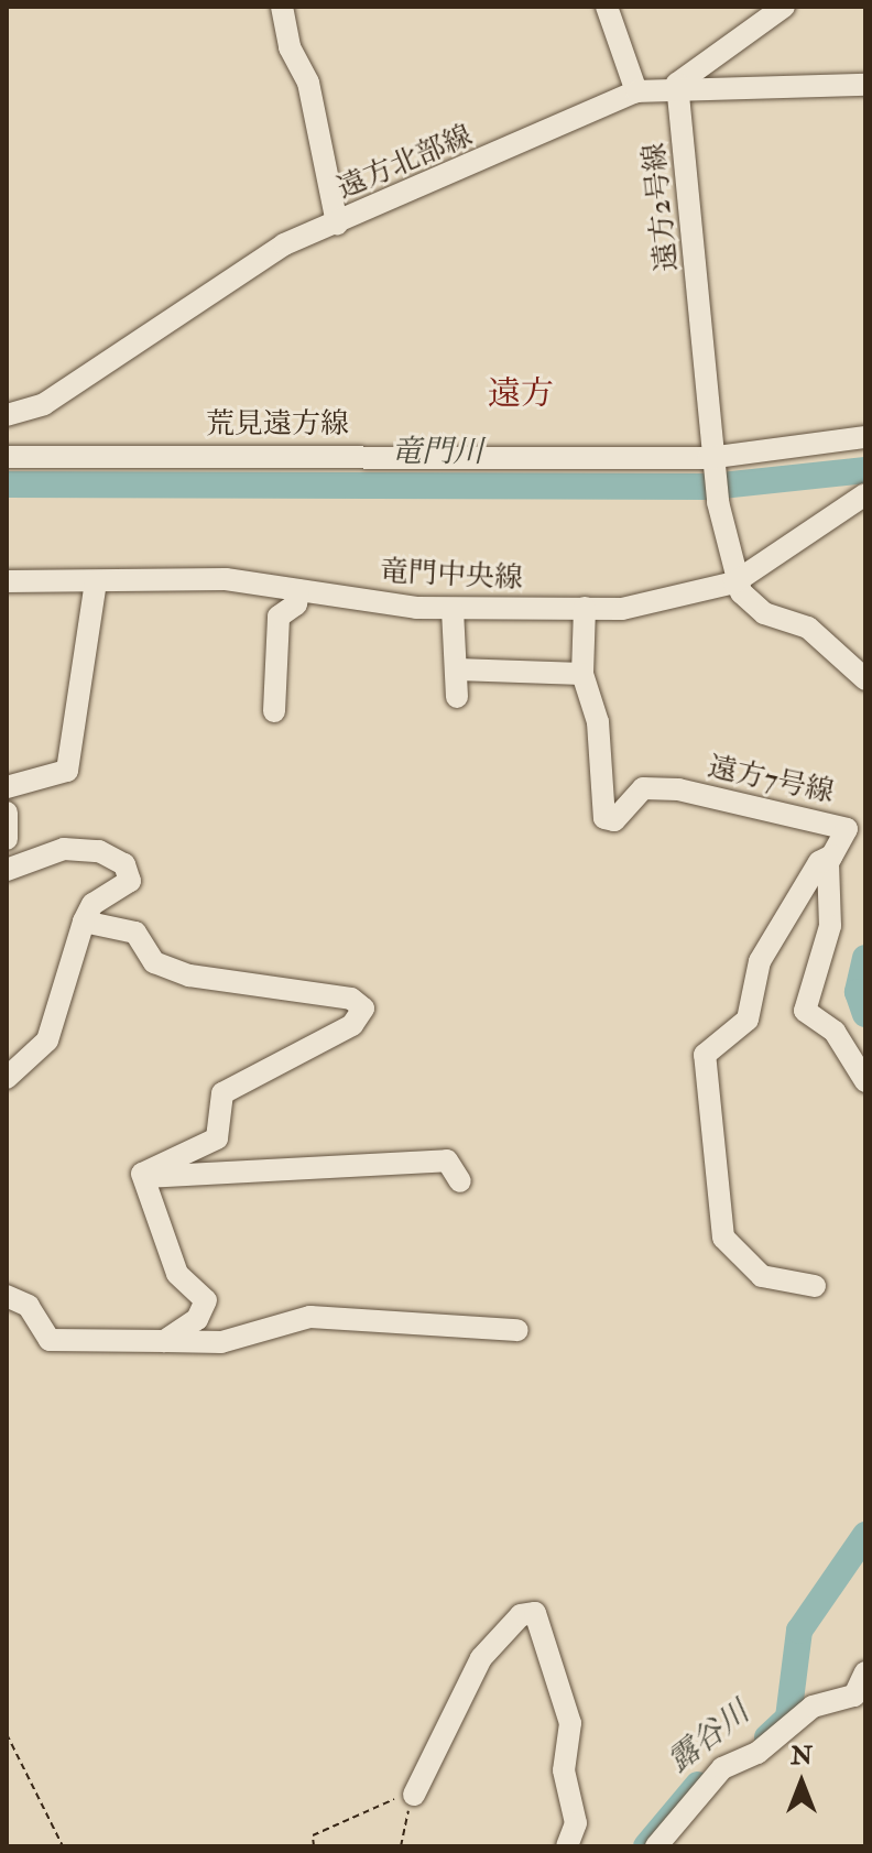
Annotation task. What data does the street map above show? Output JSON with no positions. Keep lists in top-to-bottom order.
{
  "streets": {
    "street": [
      "遠方北部線",
      "遠方2号線",
      "荒見遠方線",
      "竜門中央線",
      "遠方7号線"
    ]
  },
  "crossings": [
    ["遠方北部線", "遠方2号線"],
    ["遠方2号線", "荒見遠方線"],
    ["遠方2号線", "竜門中央線"],
    ["竜門中央線", "遠方7号線"]
  ],
  "districts": ["遠方"],
  "water": ["竜門川", "露谷川"],
  "north": "top"
}
